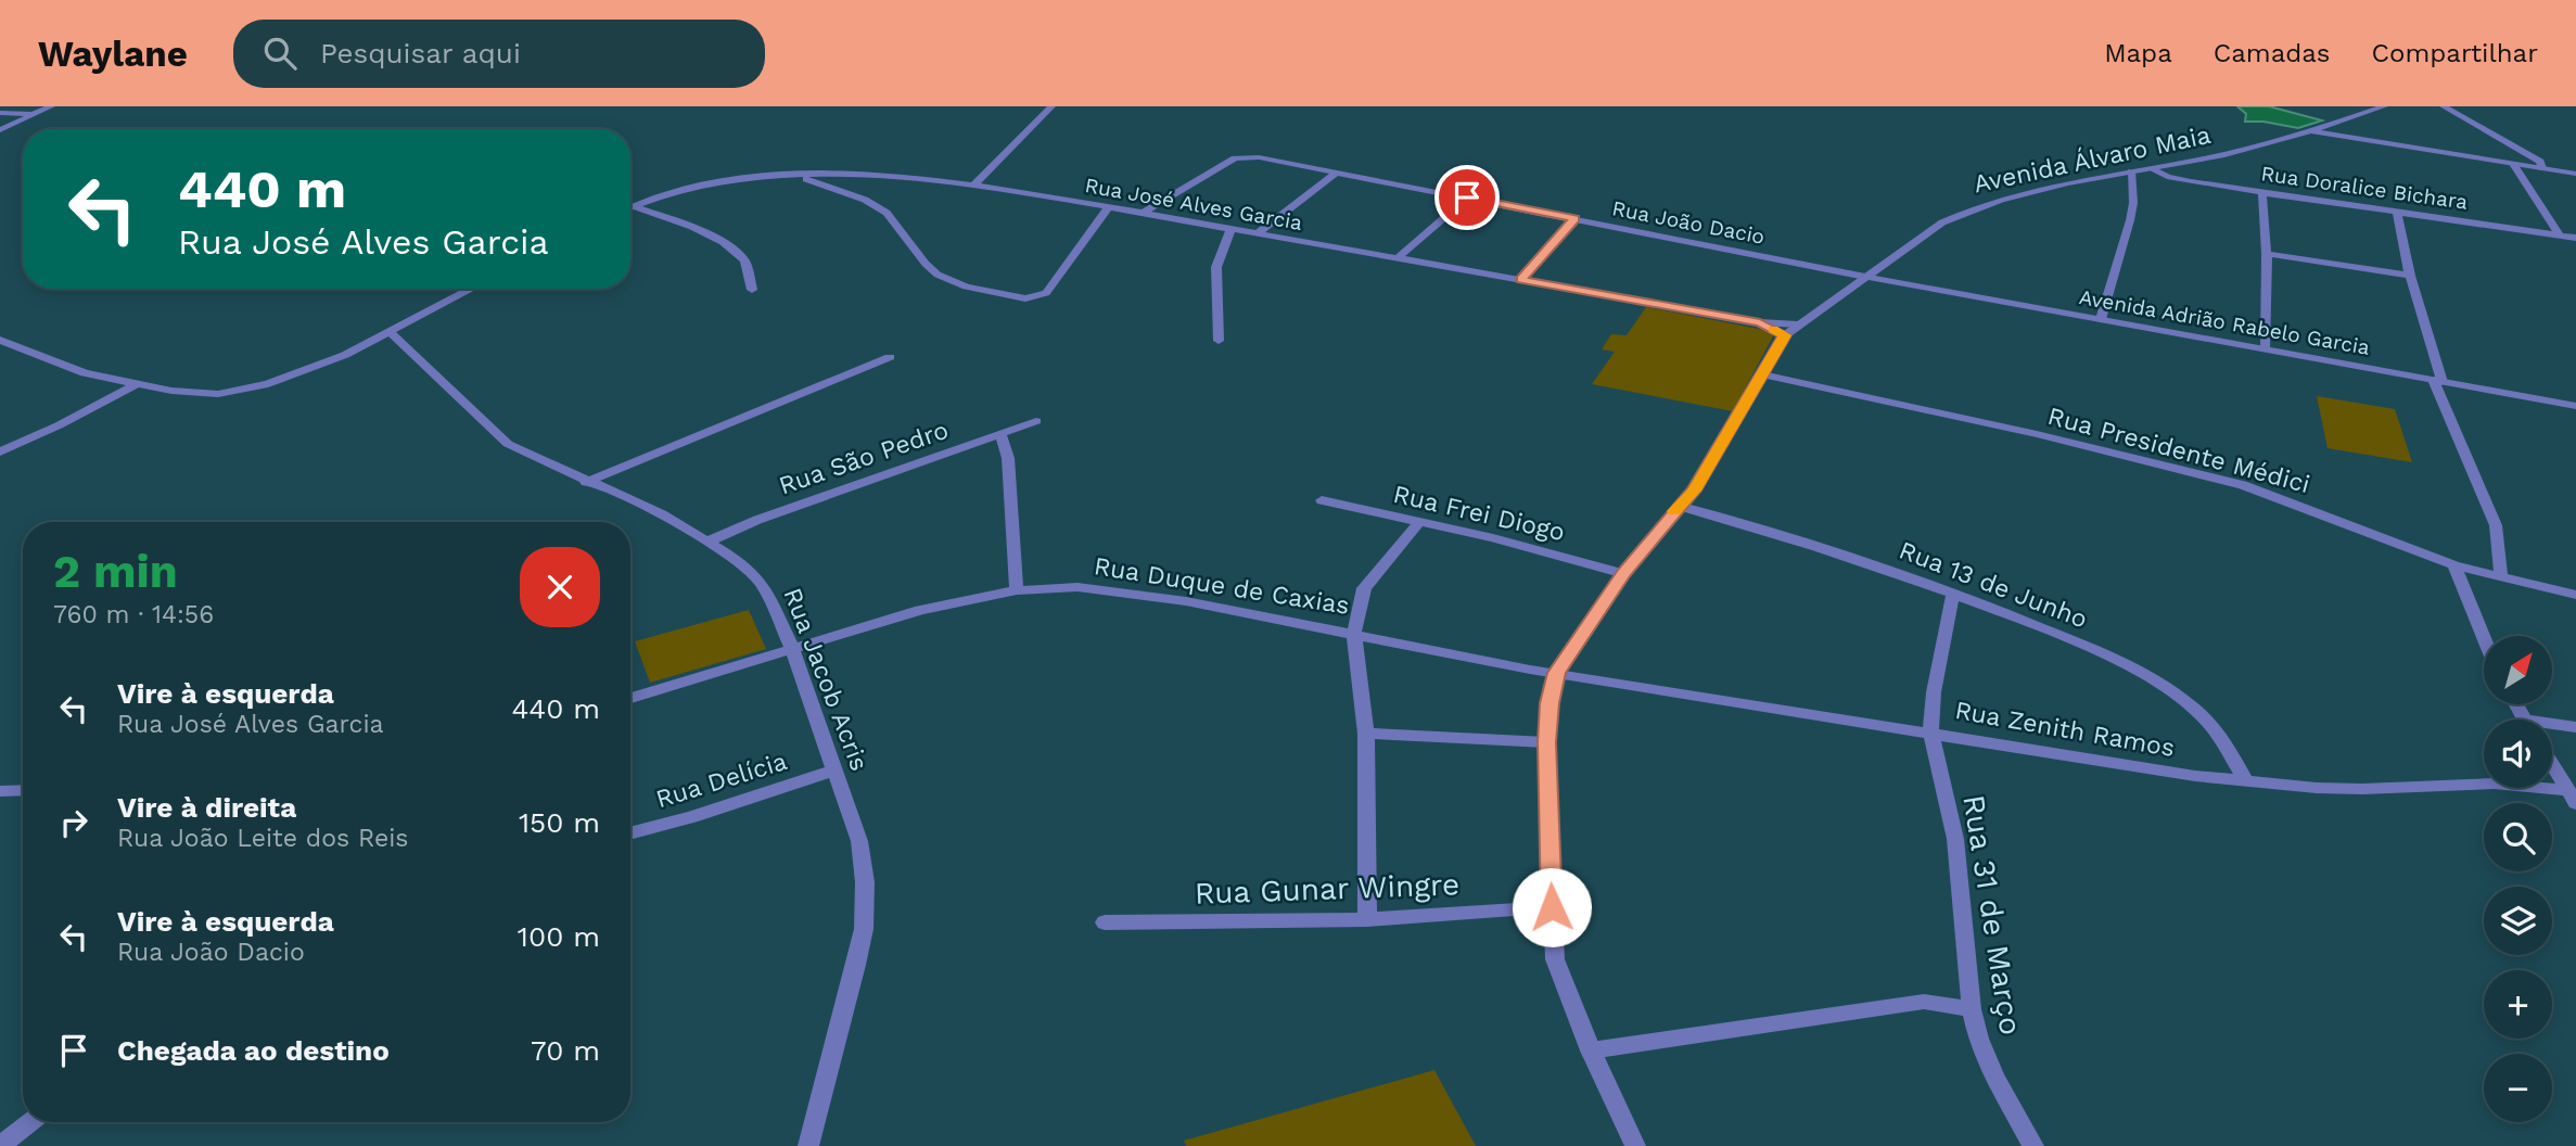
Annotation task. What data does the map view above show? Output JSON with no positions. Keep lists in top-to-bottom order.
{
  "streets": {
    "street": [
      "Avenida Álvaro Maia",
      "Rua Doralice Bichara",
      "Rua José Alves Garcia",
      "Rua João Dacio",
      "Avenida Adrião Rabelo Garcia",
      "Rua Presidente Médici",
      "Rua São Pedro",
      "Rua Frei Diogo",
      "Rua 13 de Junho",
      "Rua Duque de Caxias",
      "Rua Jacob Acris",
      "Rua Zenith Ramos",
      "Rua Delícia",
      "Rua Gunar Wingre",
      "Rua 31 de Março"
    ]
  },
  "crossings": [
    ["Avenida Álvaro Maia", "Rua Doralice Bichara"],
    ["Avenida Álvaro Maia", "Rua José Alves Garcia"],
    ["Avenida Álvaro Maia", "Rua João Dacio"],
    ["Avenida Álvaro Maia", "Avenida Adrião Rabelo Garcia"],
    ["Avenida Álvaro Maia", "Rua Presidente Médici"],
    ["Avenida Álvaro Maia", "Rua Frei Diogo"],
    ["Avenida Álvaro Maia", "Rua 13 de Junho"],
    ["Avenida Álvaro Maia", "Rua Duque de Caxias"],
    ["Avenida Álvaro Maia", "Rua Zenith Ramos"],
    ["Avenida Álvaro Maia", "Rua Gunar Wingre"],
    ["Rua José Alves Garcia", "Rua João Dacio"],
    ["Rua João Dacio", "Avenida Adrião Rabelo Garcia"],
    ["Rua São Pedro", "Rua Jacob Acris"],
    ["Rua 13 de Junho", "Rua Zenith Ramos"],
    ["Rua 13 de Junho", "Rua 31 de Março"],
    ["Rua Duque de Caxias", "Rua Jacob Acris"],
    ["Rua Duque de Caxias", "Rua Zenith Ramos"],
    ["Rua Jacob Acris", "Rua Delícia"],
    ["Rua Zenith Ramos", "Rua 31 de Março"]
  ],
  "north": "top right",
  "page": {
    "header": "Waylane",
    "search": "Pesquisar aqui",
    "nav": ["Mapa", "Camadas", "Compartilhar"],
    "turn": ["440 m", "Rua José Alves Garcia"],
    "heading": ["2 min", "760 m · 14:56"],
    "map_buttons": ["+", "−"],
    "list": [
      {
        "name": "Vire à esquerda",
        "note": "Rua José Alves Garcia",
        "value": "440 m"
      },
      {
        "name": "Vire à direita",
        "note": "Rua João Leite dos Reis",
        "value": "150 m"
      },
      {
        "name": "Vire à esquerda",
        "note": "Rua João Dacio",
        "value": "100 m"
      },
      {
        "name": "Chegada ao destino",
        "value": "70 m"
      }
    ]
  }
}
